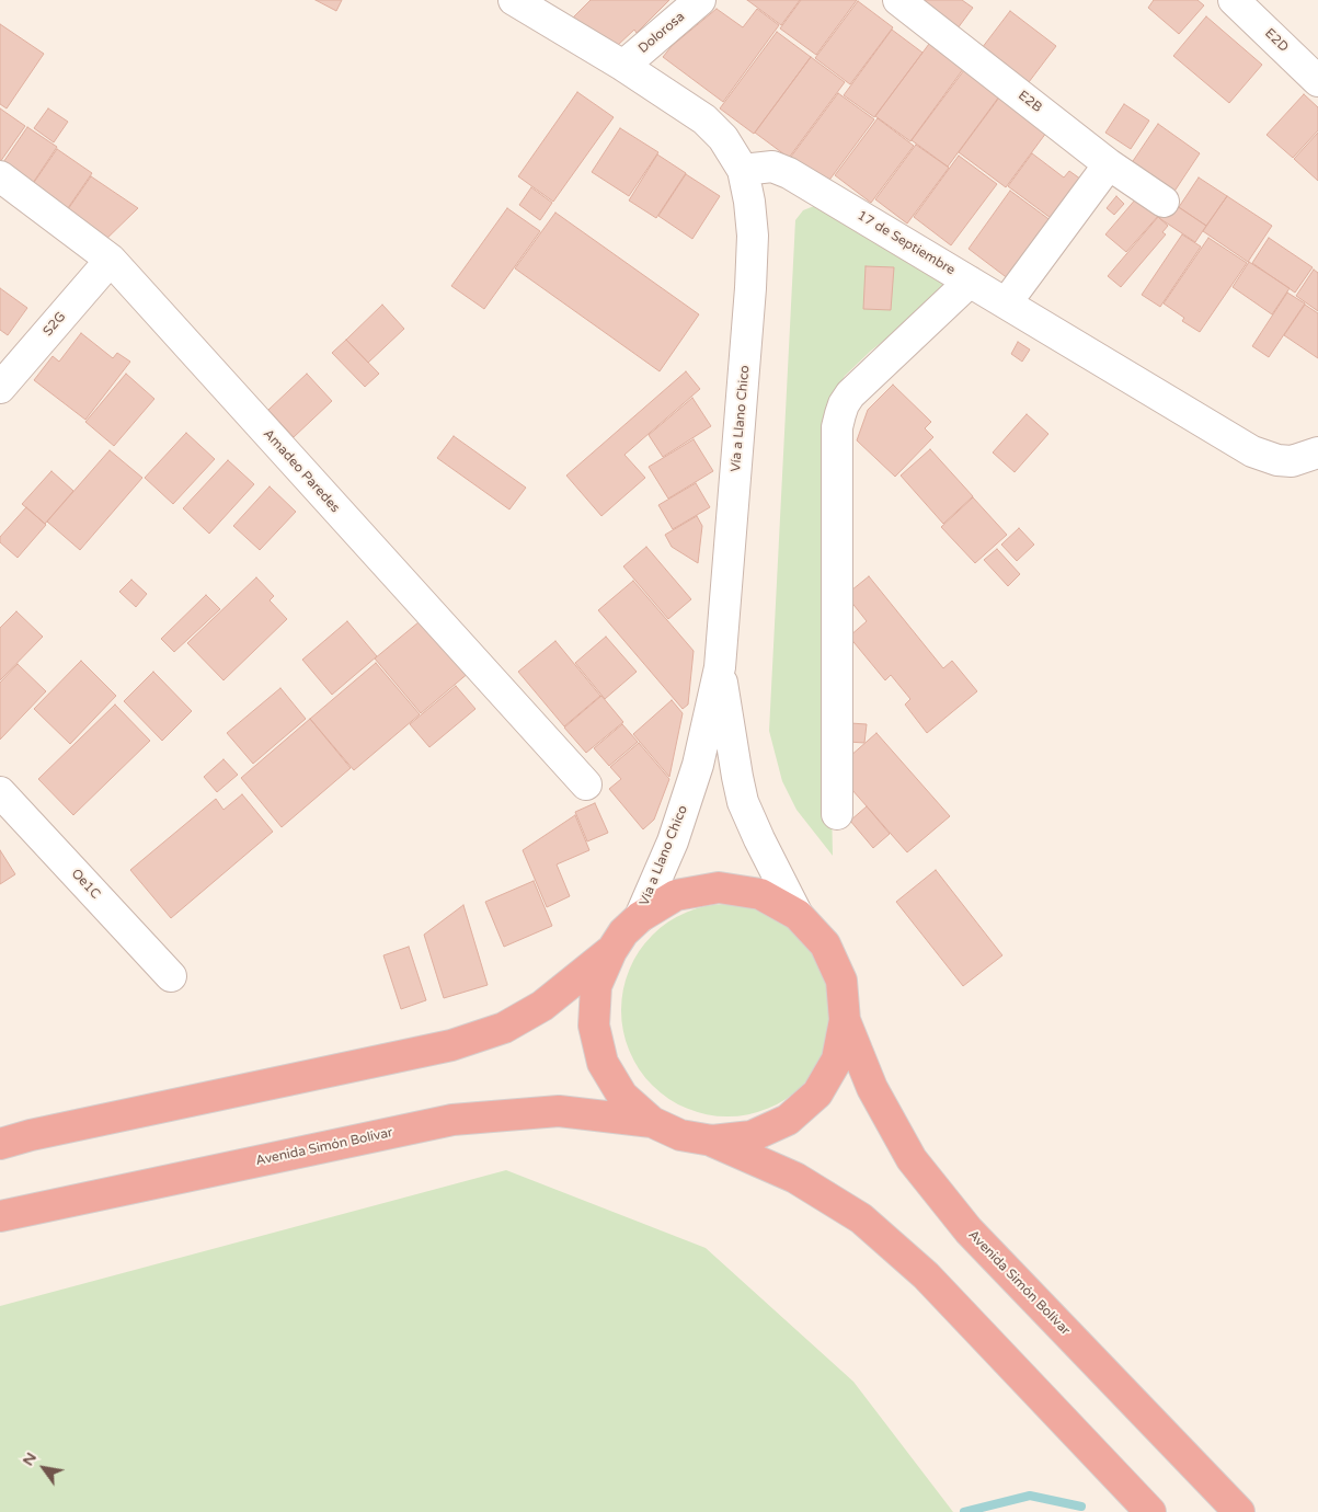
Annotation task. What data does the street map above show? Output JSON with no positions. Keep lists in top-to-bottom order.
{
  "streets": {
    "highway": ["Avenida Simón Bolívar"],
    "street": [
      "Dolorosa",
      "E2D",
      "E2B",
      "17 de Septiembre",
      "S2G",
      "Vía a Llano Chico",
      "Amadeo Paredes",
      "Oe1C"
    ]
  },
  "crossings": [
    ["17 de Septiembre", "Vía a Llano Chico"],
    ["S2G", "Amadeo Paredes"]
  ],
  "north": "top left"
}
